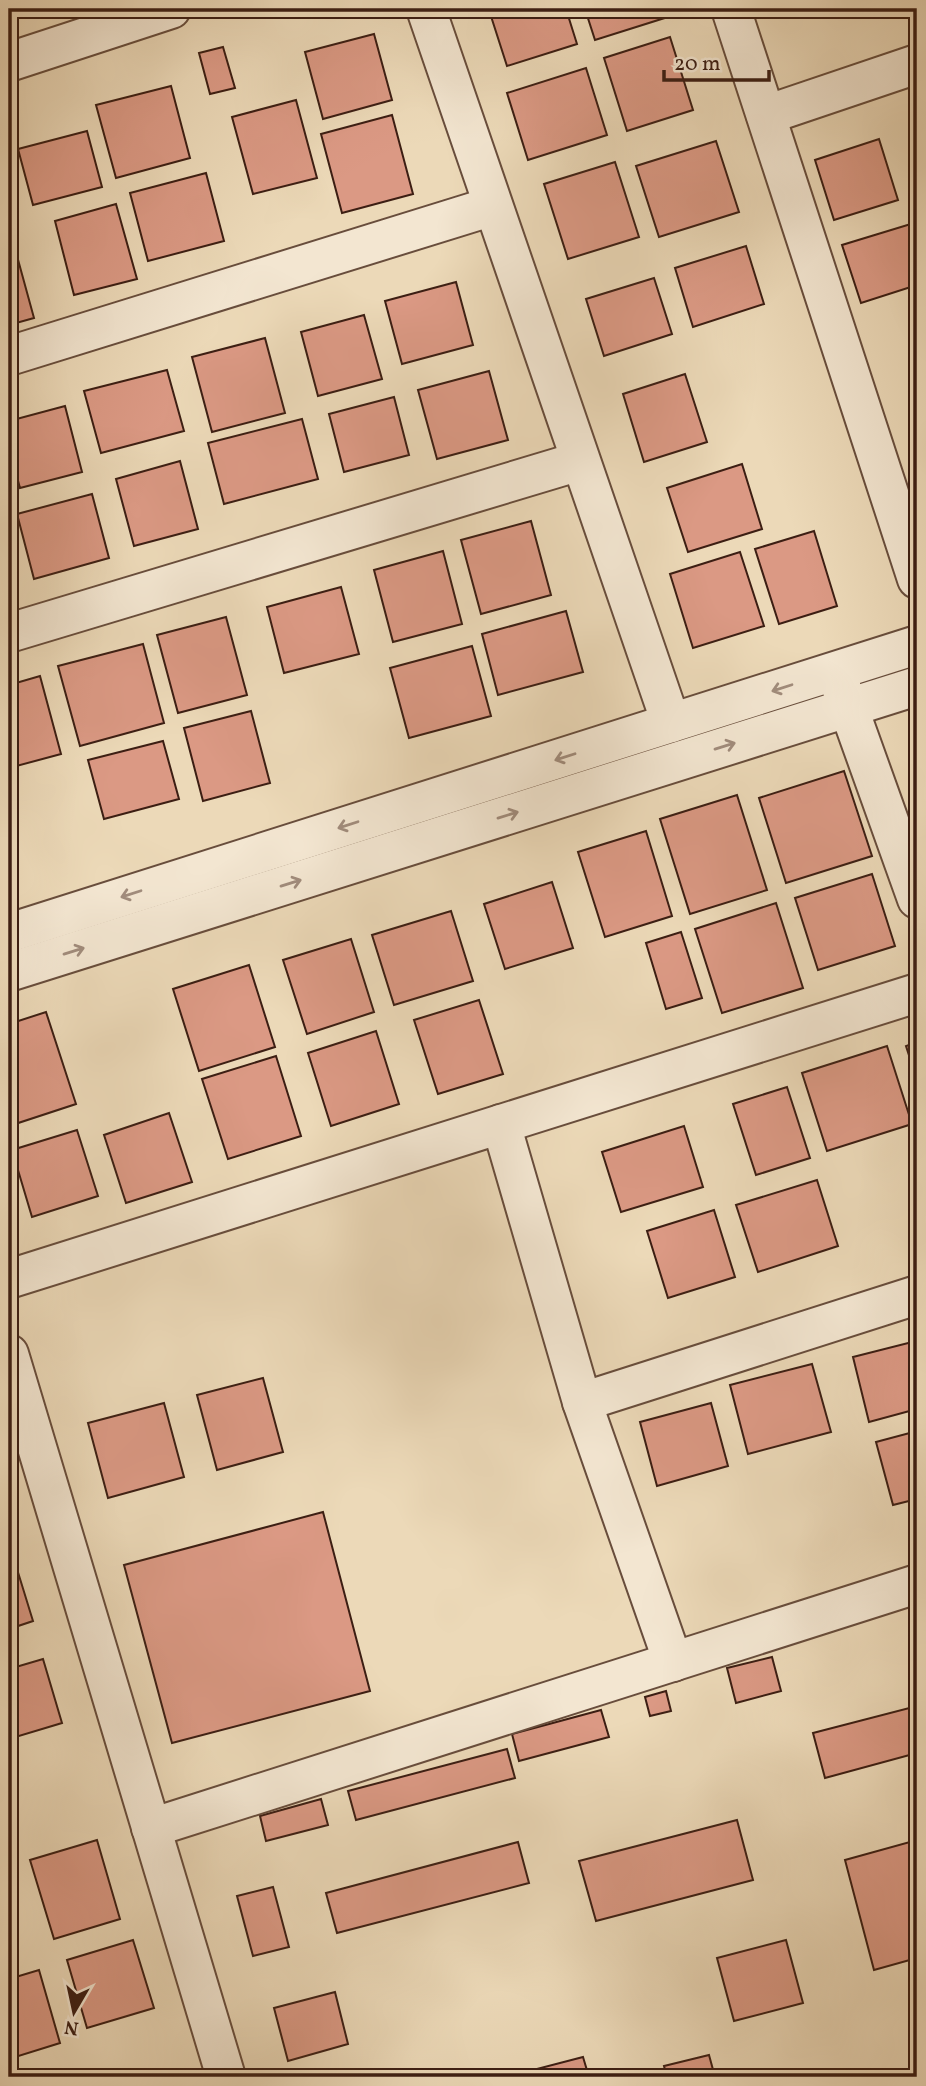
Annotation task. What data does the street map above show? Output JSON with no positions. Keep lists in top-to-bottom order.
{
  "scale_bar": "20 m",
  "north": "bottom"
}
